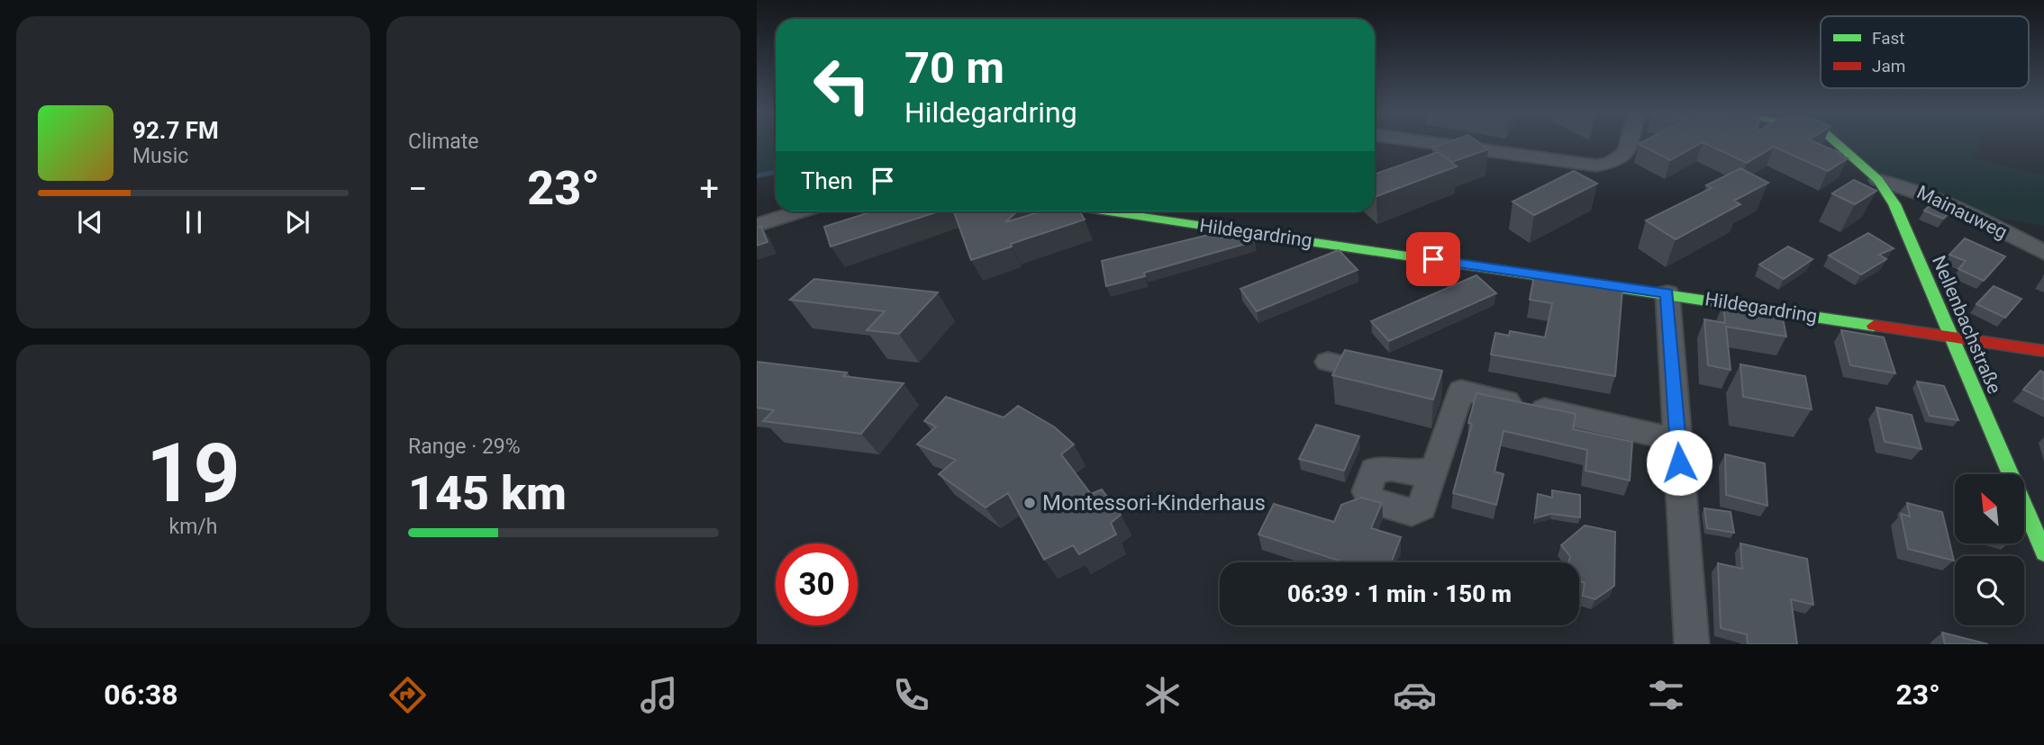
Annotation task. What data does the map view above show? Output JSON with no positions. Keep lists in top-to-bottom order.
{
  "streets": {
    "street": ["Mainauweg", "Hildegardring", "Nellenbachstraße"]
  },
  "crossings": [
    ["Mainauweg", "Nellenbachstraße"],
    ["Hildegardring", "Nellenbachstraße"]
  ],
  "places": ["Montessori-Kinderhaus"],
  "legend": ["Fast", "Jam"],
  "north": "top left",
  "page": {
    "tile": [
      "Climate",
      ["19", "km/h"],
      ["Range · 29%", "145 km"]
    ],
    "turn": ["70 m", "Hildegardring"],
    "song": ["92.7 FM", "Music"],
    "then": "Then",
    "heat": ["−", "23°", "+"],
    "limit": "30",
    "trip": "06:39 · 1 min · 150 m",
    "tabs": ["06:38", "23°"]
  }
}
